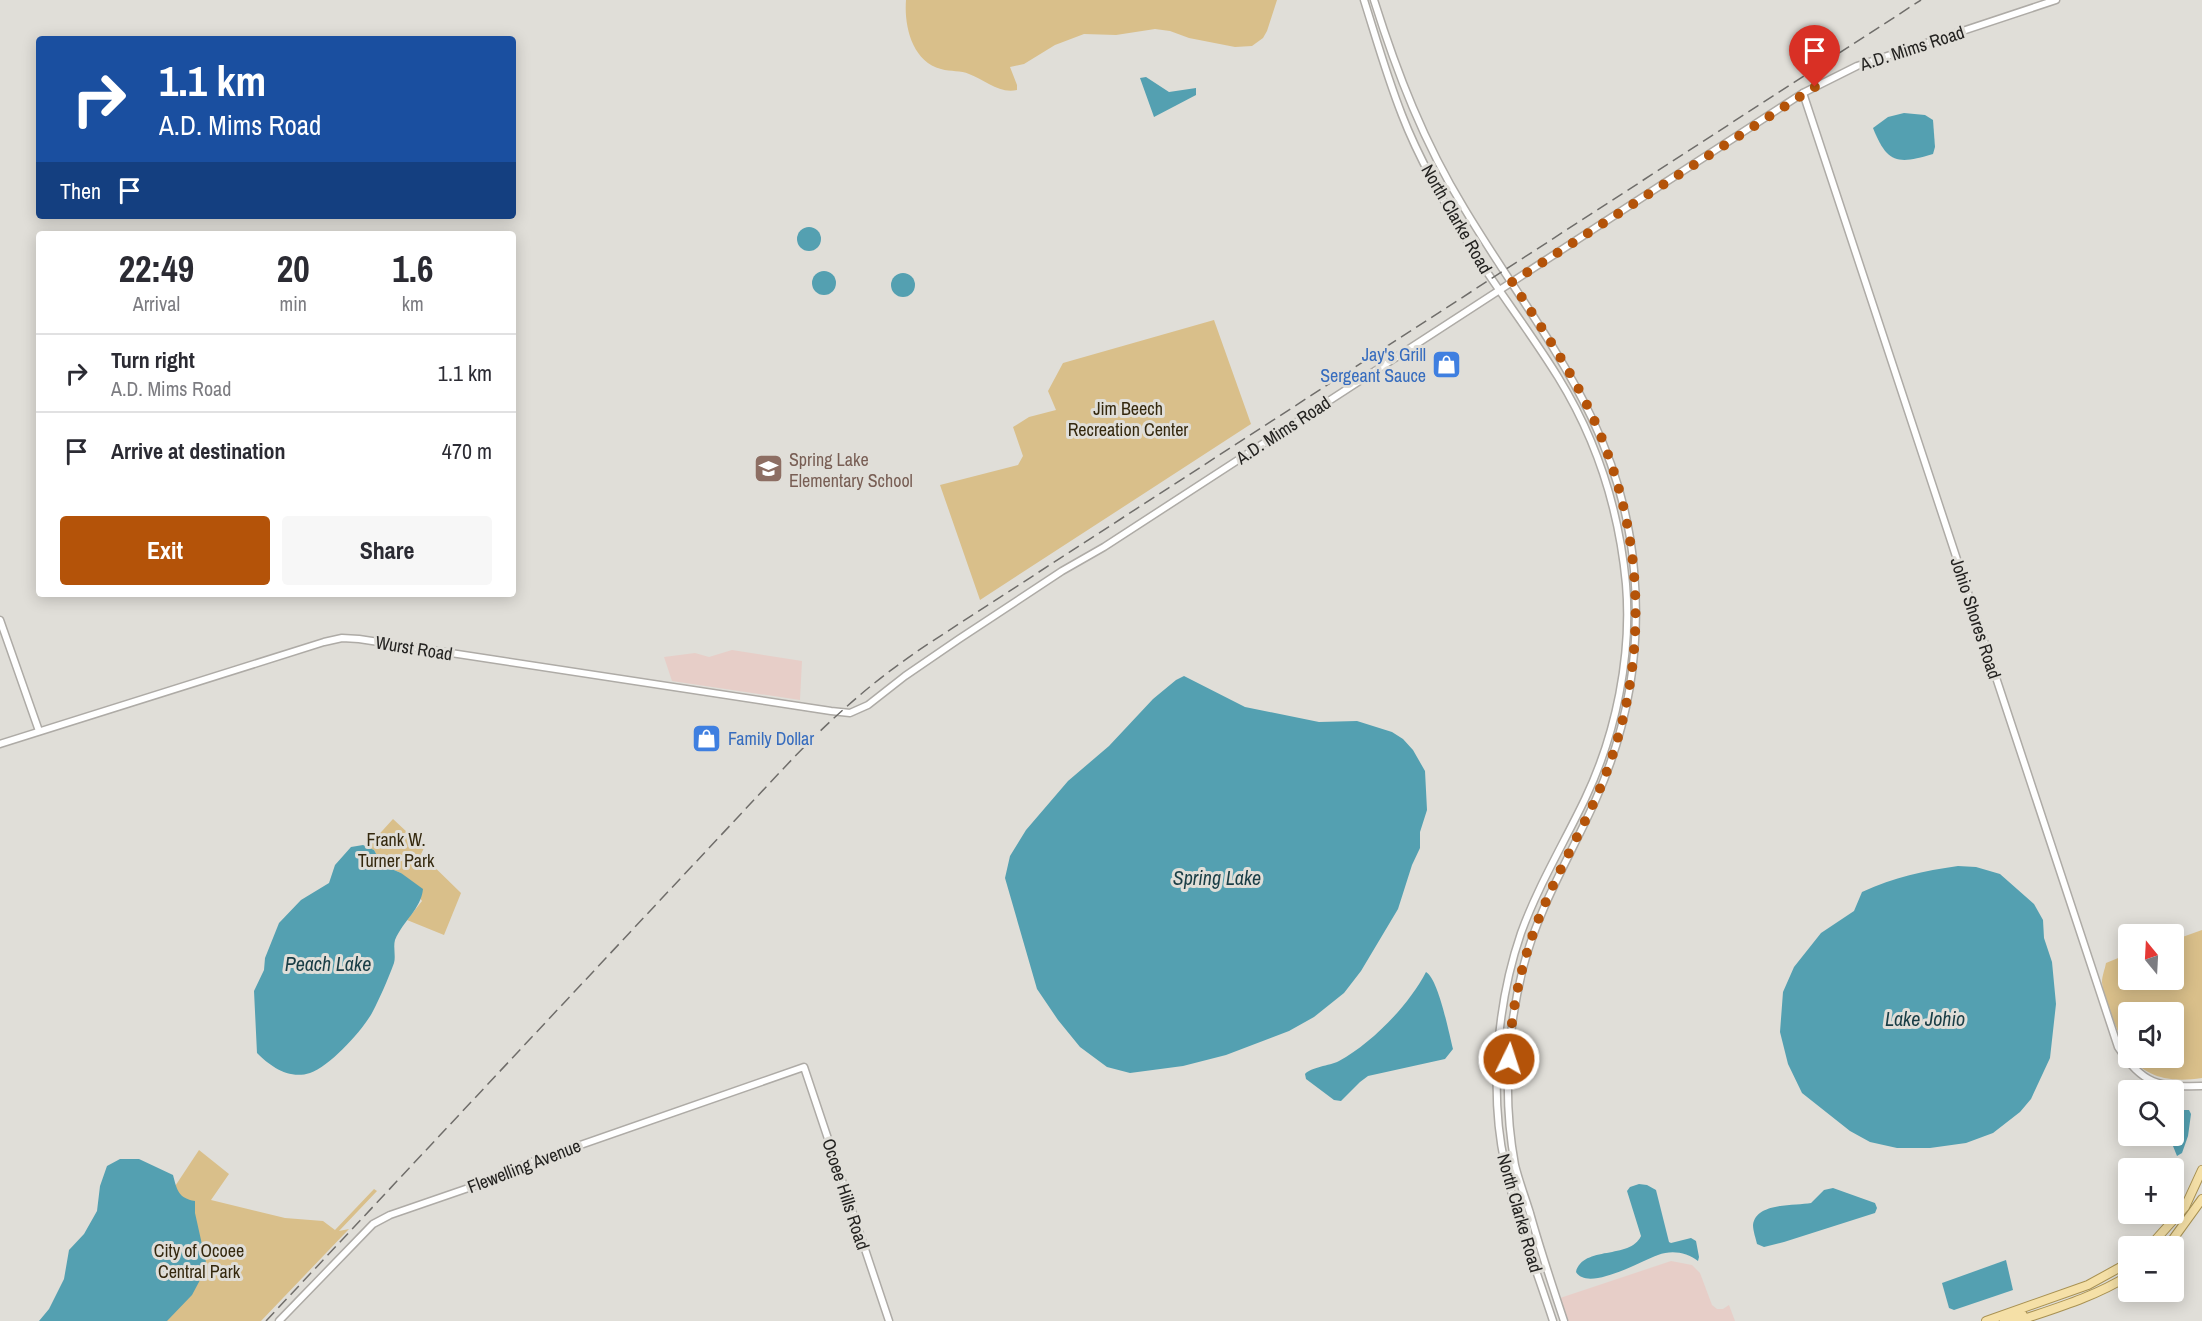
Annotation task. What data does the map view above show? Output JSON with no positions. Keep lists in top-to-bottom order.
{
  "streets": {
    "street": [
      "A.D. Mims Road",
      "North Clarke Road",
      "Johio Shores Road",
      "Wurst Road",
      "Flewelling Avenue",
      "Ocoee Hills Road"
    ]
  },
  "crossings": [
    ["A.D. Mims Road", "North Clarke Road"],
    ["A.D. Mims Road", "Johio Shores Road"],
    ["A.D. Mims Road", "Wurst Road"],
    ["Flewelling Avenue", "Ocoee Hills Road"]
  ],
  "water": ["Spring Lake", "Peach Lake", "Lake Johio"],
  "parks": ["Jim Beech Recreation Center", "Frank W. Turner Park", "City of Ocoee Central Park"],
  "places": {
    "shop": ["Jay's Grill Sergeant Sauce", "Family Dollar"],
    "school or university": ["Spring Lake Elementary School"]
  },
  "north": "top",
  "page": {
    "turn": ["1.1 km", "A.D. Mims Road"],
    "then": "Then",
    "eta": [
      "22:49",
      "Arrival",
      "20",
      "min",
      "1.6",
      "km"
    ],
    "list": [
      {
        "name": "Turn right",
        "note": "A.D. Mims Road",
        "value": "1.1 km"
      },
      {
        "name": "Arrive at destination",
        "value": "470 m"
      }
    ],
    "buttons": ["Exit", "Share"],
    "map_buttons": ["+", "−"]
  }
}
